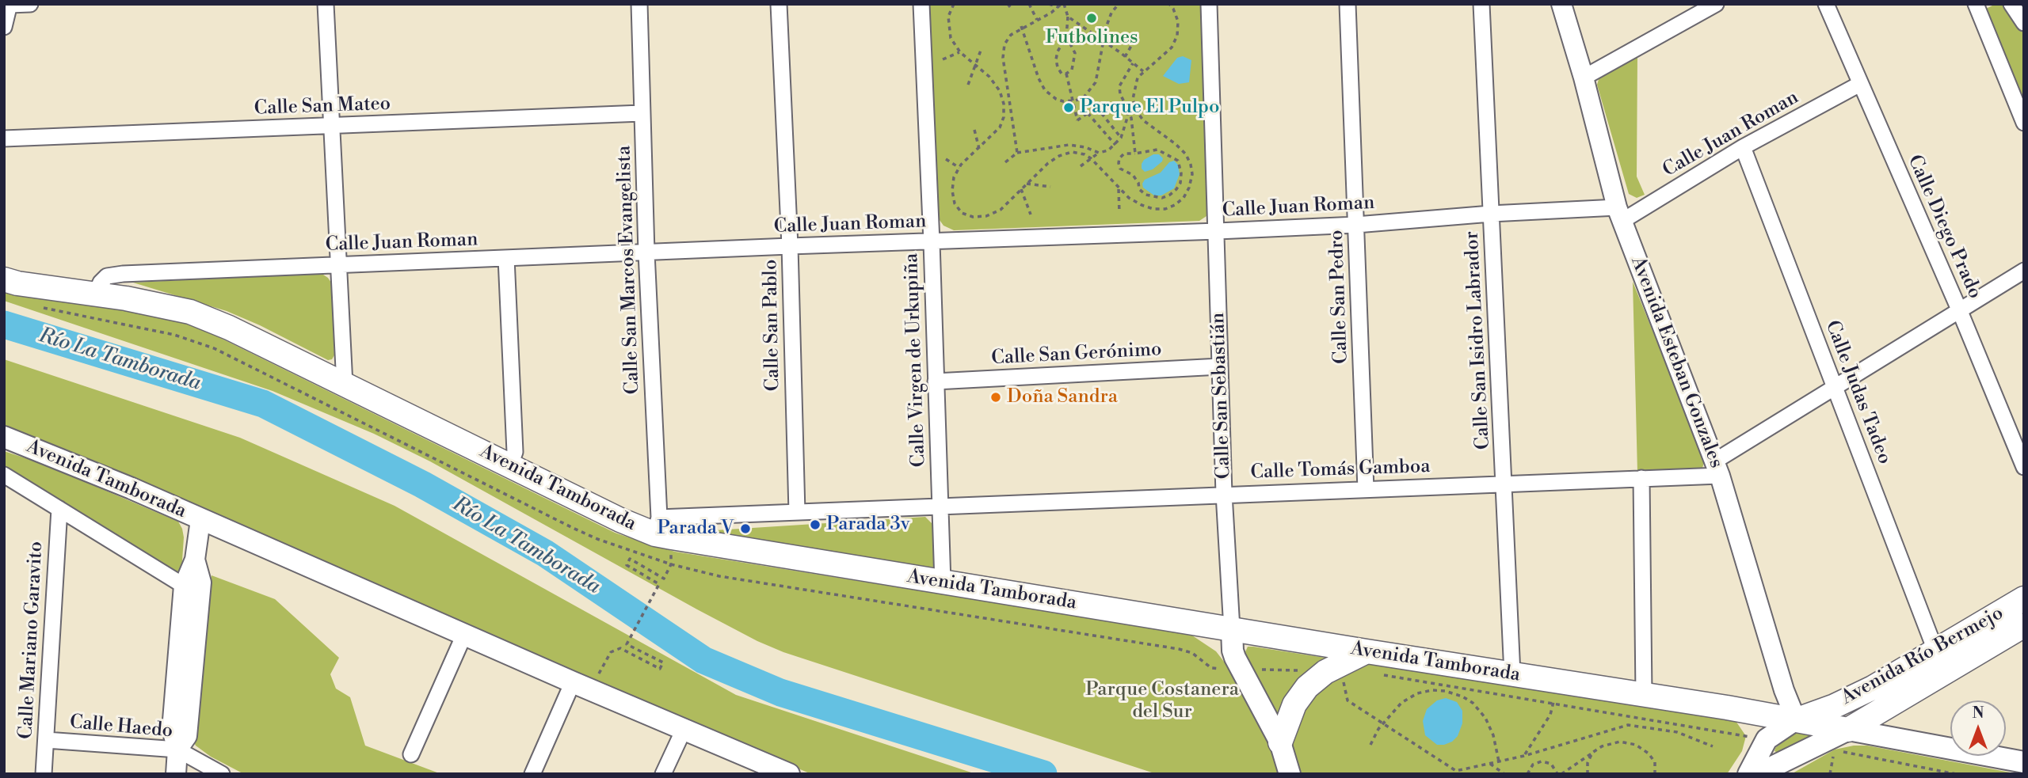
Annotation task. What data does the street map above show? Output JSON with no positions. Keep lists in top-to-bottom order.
{
  "streets": {
    "main road": ["Calle San Sebastián", "Avenida Tamborada", "Avenida Río Bermejo"],
    "street": [
      "Calle San Mateo",
      "Calle Juan Roman",
      "Calle Diego Prado",
      "Calle San Marcos Evangelista",
      "Calle San Pedro",
      "Calle San Pablo",
      "Calle San Isidro Labrador",
      "Calle San Gerónimo",
      "Calle Virgen de Urkupiña",
      "Avenida Esteban Gonzales",
      "Calle Judas Tadeo",
      "Calle Tomás Gamboa",
      "Calle Mariano Garavito",
      "Calle Haedo"
    ]
  },
  "crossings": [
    ["Calle San Mateo", "Calle San Marcos Evangelista"],
    ["Calle Juan Roman", "Calle Diego Prado"],
    ["Calle Juan Roman", "Calle San Marcos Evangelista"],
    ["Calle Juan Roman", "Calle San Pedro"],
    ["Calle Juan Roman", "Calle San Pablo"],
    ["Calle Juan Roman", "Calle San Isidro Labrador"],
    ["Calle Juan Roman", "Calle Virgen de Urkupiña"],
    ["Calle Juan Roman", "Avenida Esteban Gonzales"],
    ["Calle Juan Roman", "Calle Judas Tadeo"],
    ["Calle Juan Roman", "Calle San Sebastián"],
    ["Calle Juan Roman", "Avenida Tamborada"],
    ["Calle Diego Prado", "Calle Tomás Gamboa"],
    ["Calle San Marcos Evangelista", "Calle Tomás Gamboa"],
    ["Calle San Marcos Evangelista", "Avenida Tamborada"],
    ["Calle San Pedro", "Calle Tomás Gamboa"],
    ["Calle San Pablo", "Calle Tomás Gamboa"],
    ["Calle San Isidro Labrador", "Calle Tomás Gamboa"],
    ["Calle San Isidro Labrador", "Avenida Tamborada"],
    ["Calle San Gerónimo", "Calle Virgen de Urkupiña"],
    ["Calle San Gerónimo", "Calle San Sebastián"],
    ["Calle Virgen de Urkupiña", "Calle Tomás Gamboa"],
    ["Calle Virgen de Urkupiña", "Avenida Tamborada"],
    ["Avenida Esteban Gonzales", "Calle Tomás Gamboa"],
    ["Avenida Esteban Gonzales", "Avenida Tamborada"],
    ["Avenida Esteban Gonzales", "Avenida Río Bermejo"],
    ["Calle Judas Tadeo", "Calle Tomás Gamboa"],
    ["Calle Judas Tadeo", "Avenida Río Bermejo"],
    ["Calle San Sebastián", "Calle Tomás Gamboa"],
    ["Calle San Sebastián", "Avenida Tamborada"],
    ["Calle Tomás Gamboa", "Avenida Tamborada"],
    ["Avenida Tamborada", "Avenida Río Bermejo"],
    ["Calle Mariano Garavito", "Calle Haedo"]
  ],
  "water": ["Río La Tamborada"],
  "parks": ["Parque Costanera del Sur"],
  "places": [
    "Futbolines",
    "Parque El Pulpo",
    "Doña Sandra",
    "Parada 3v",
    "Parada V"
  ],
  "north": "top"
}
